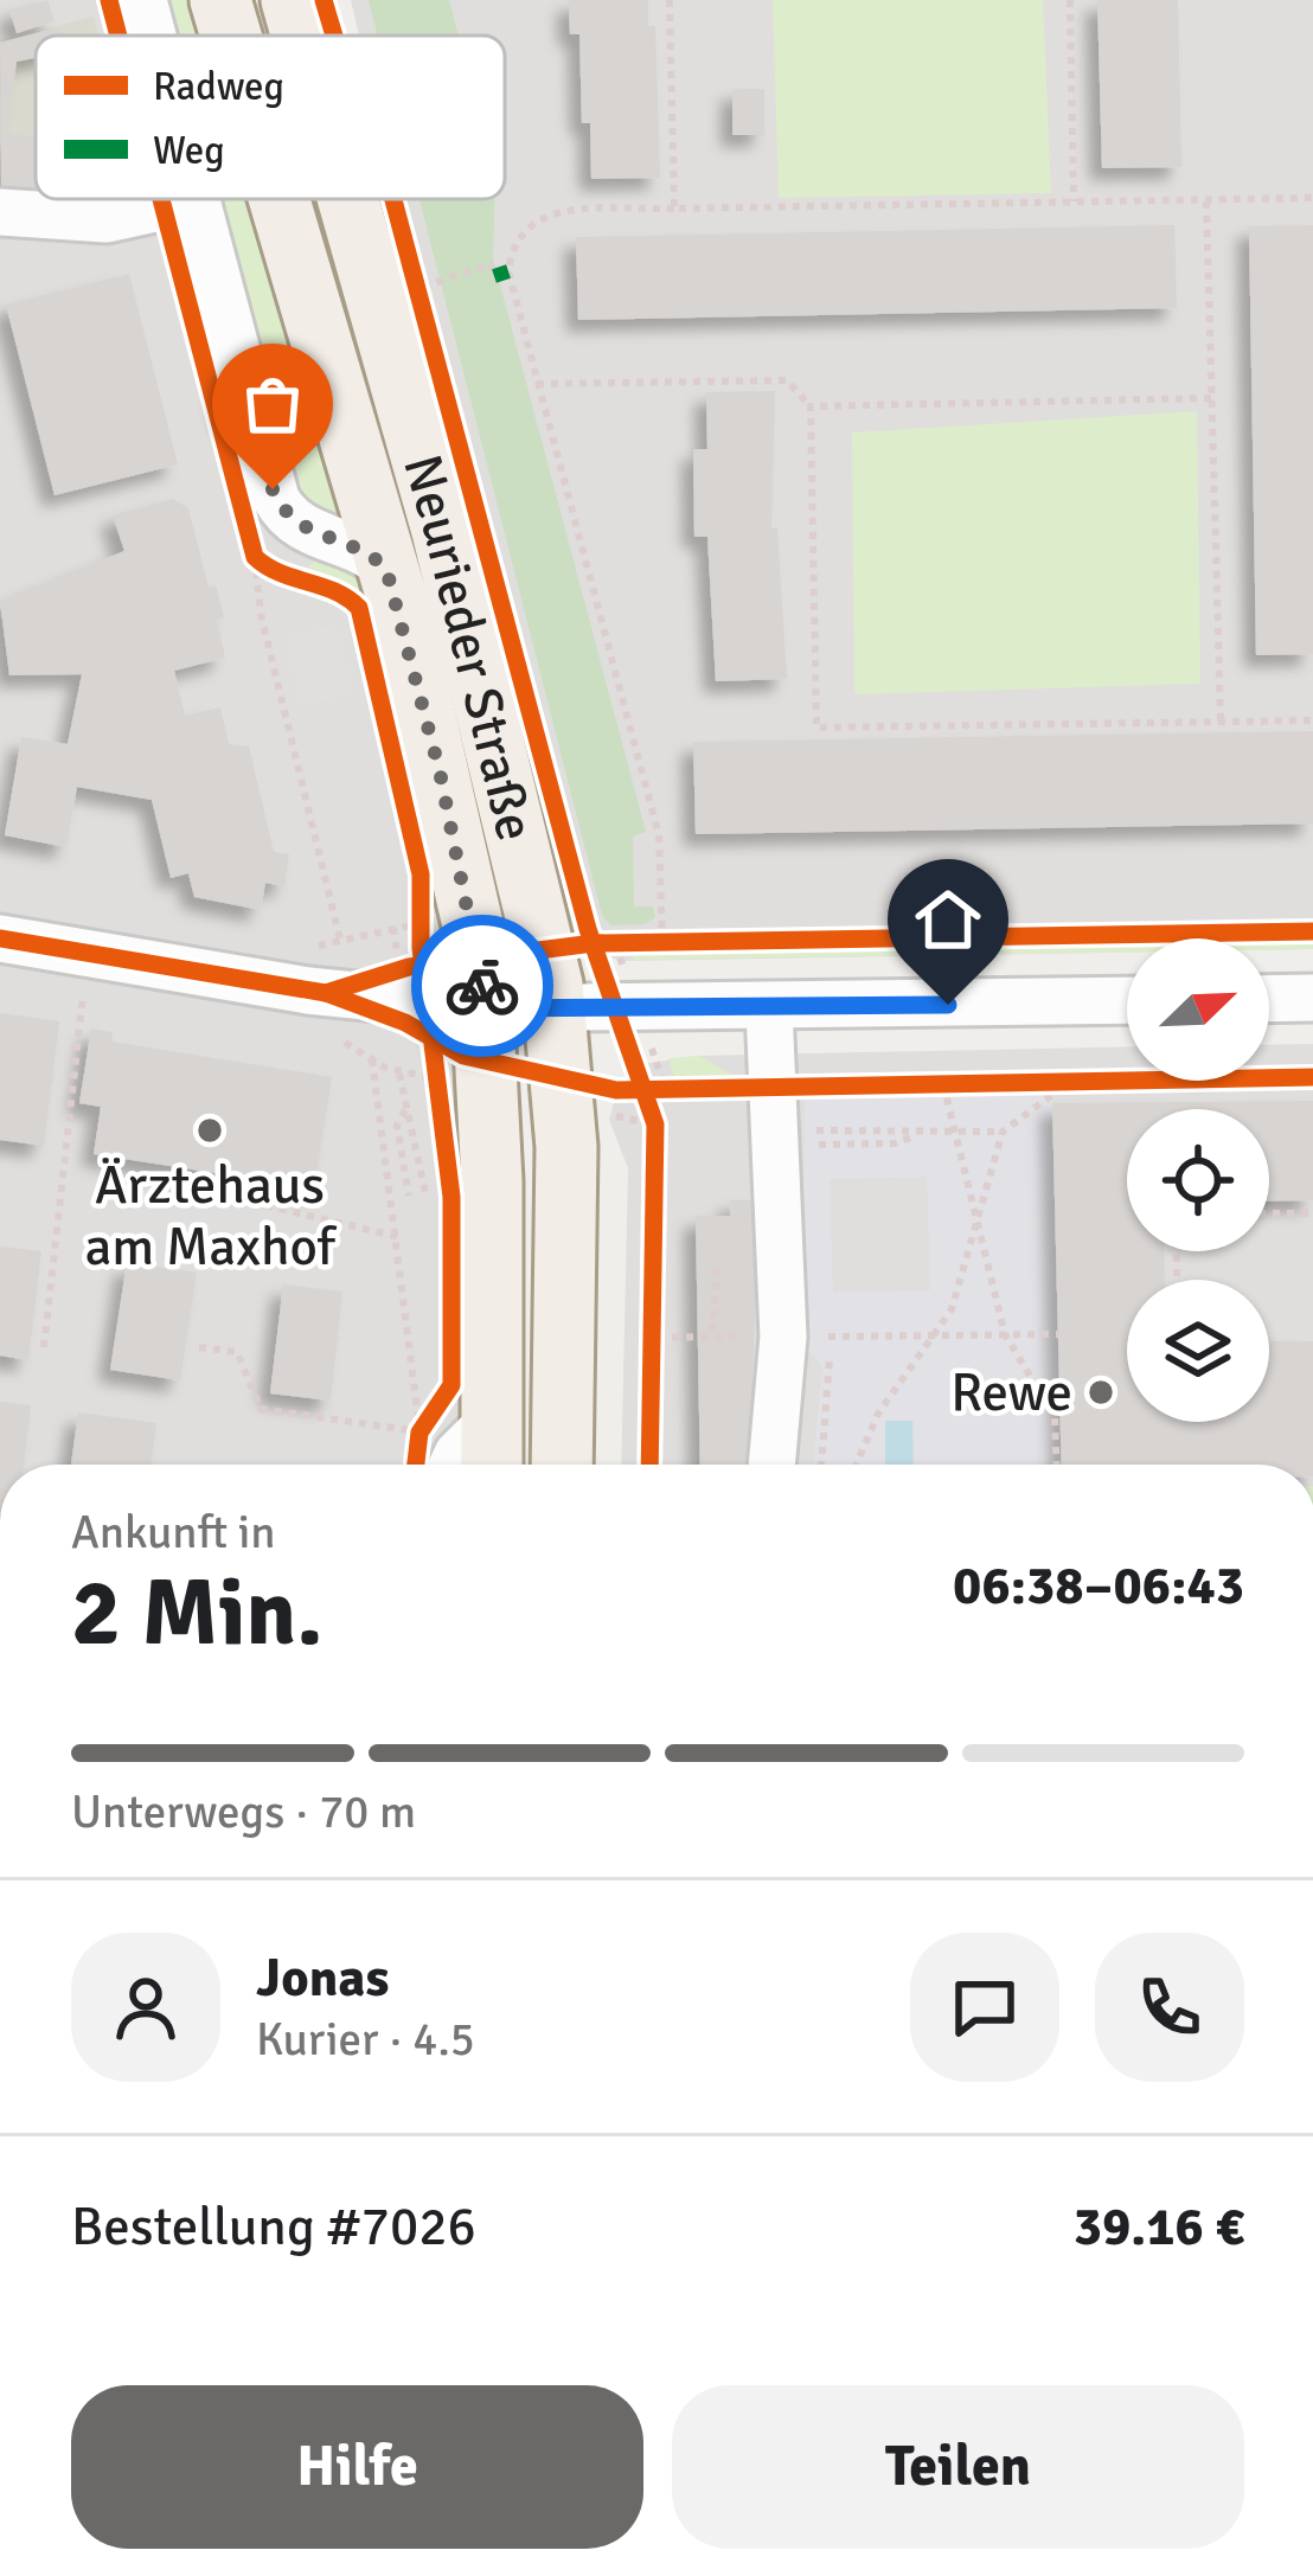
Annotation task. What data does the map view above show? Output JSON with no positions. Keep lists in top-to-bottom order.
{
  "streets": {
    "main road": ["Neurieder Straße"]
  },
  "places": ["Ärztehaus am Maxhof", "Rewe"],
  "legend": ["Radweg", "Weg"],
  "north": "top right",
  "page": {
    "heading": ["2 Min.", "Ankunft in", "06:38–06:43"],
    "panel": [
      "Jonas",
      "Kurier · 4.5",
      "Bestellung #7026",
      "39.16 €"
    ],
    "bar": "Unterwegs · 70 m",
    "buttons": ["Hilfe", "Teilen"]
  }
}
